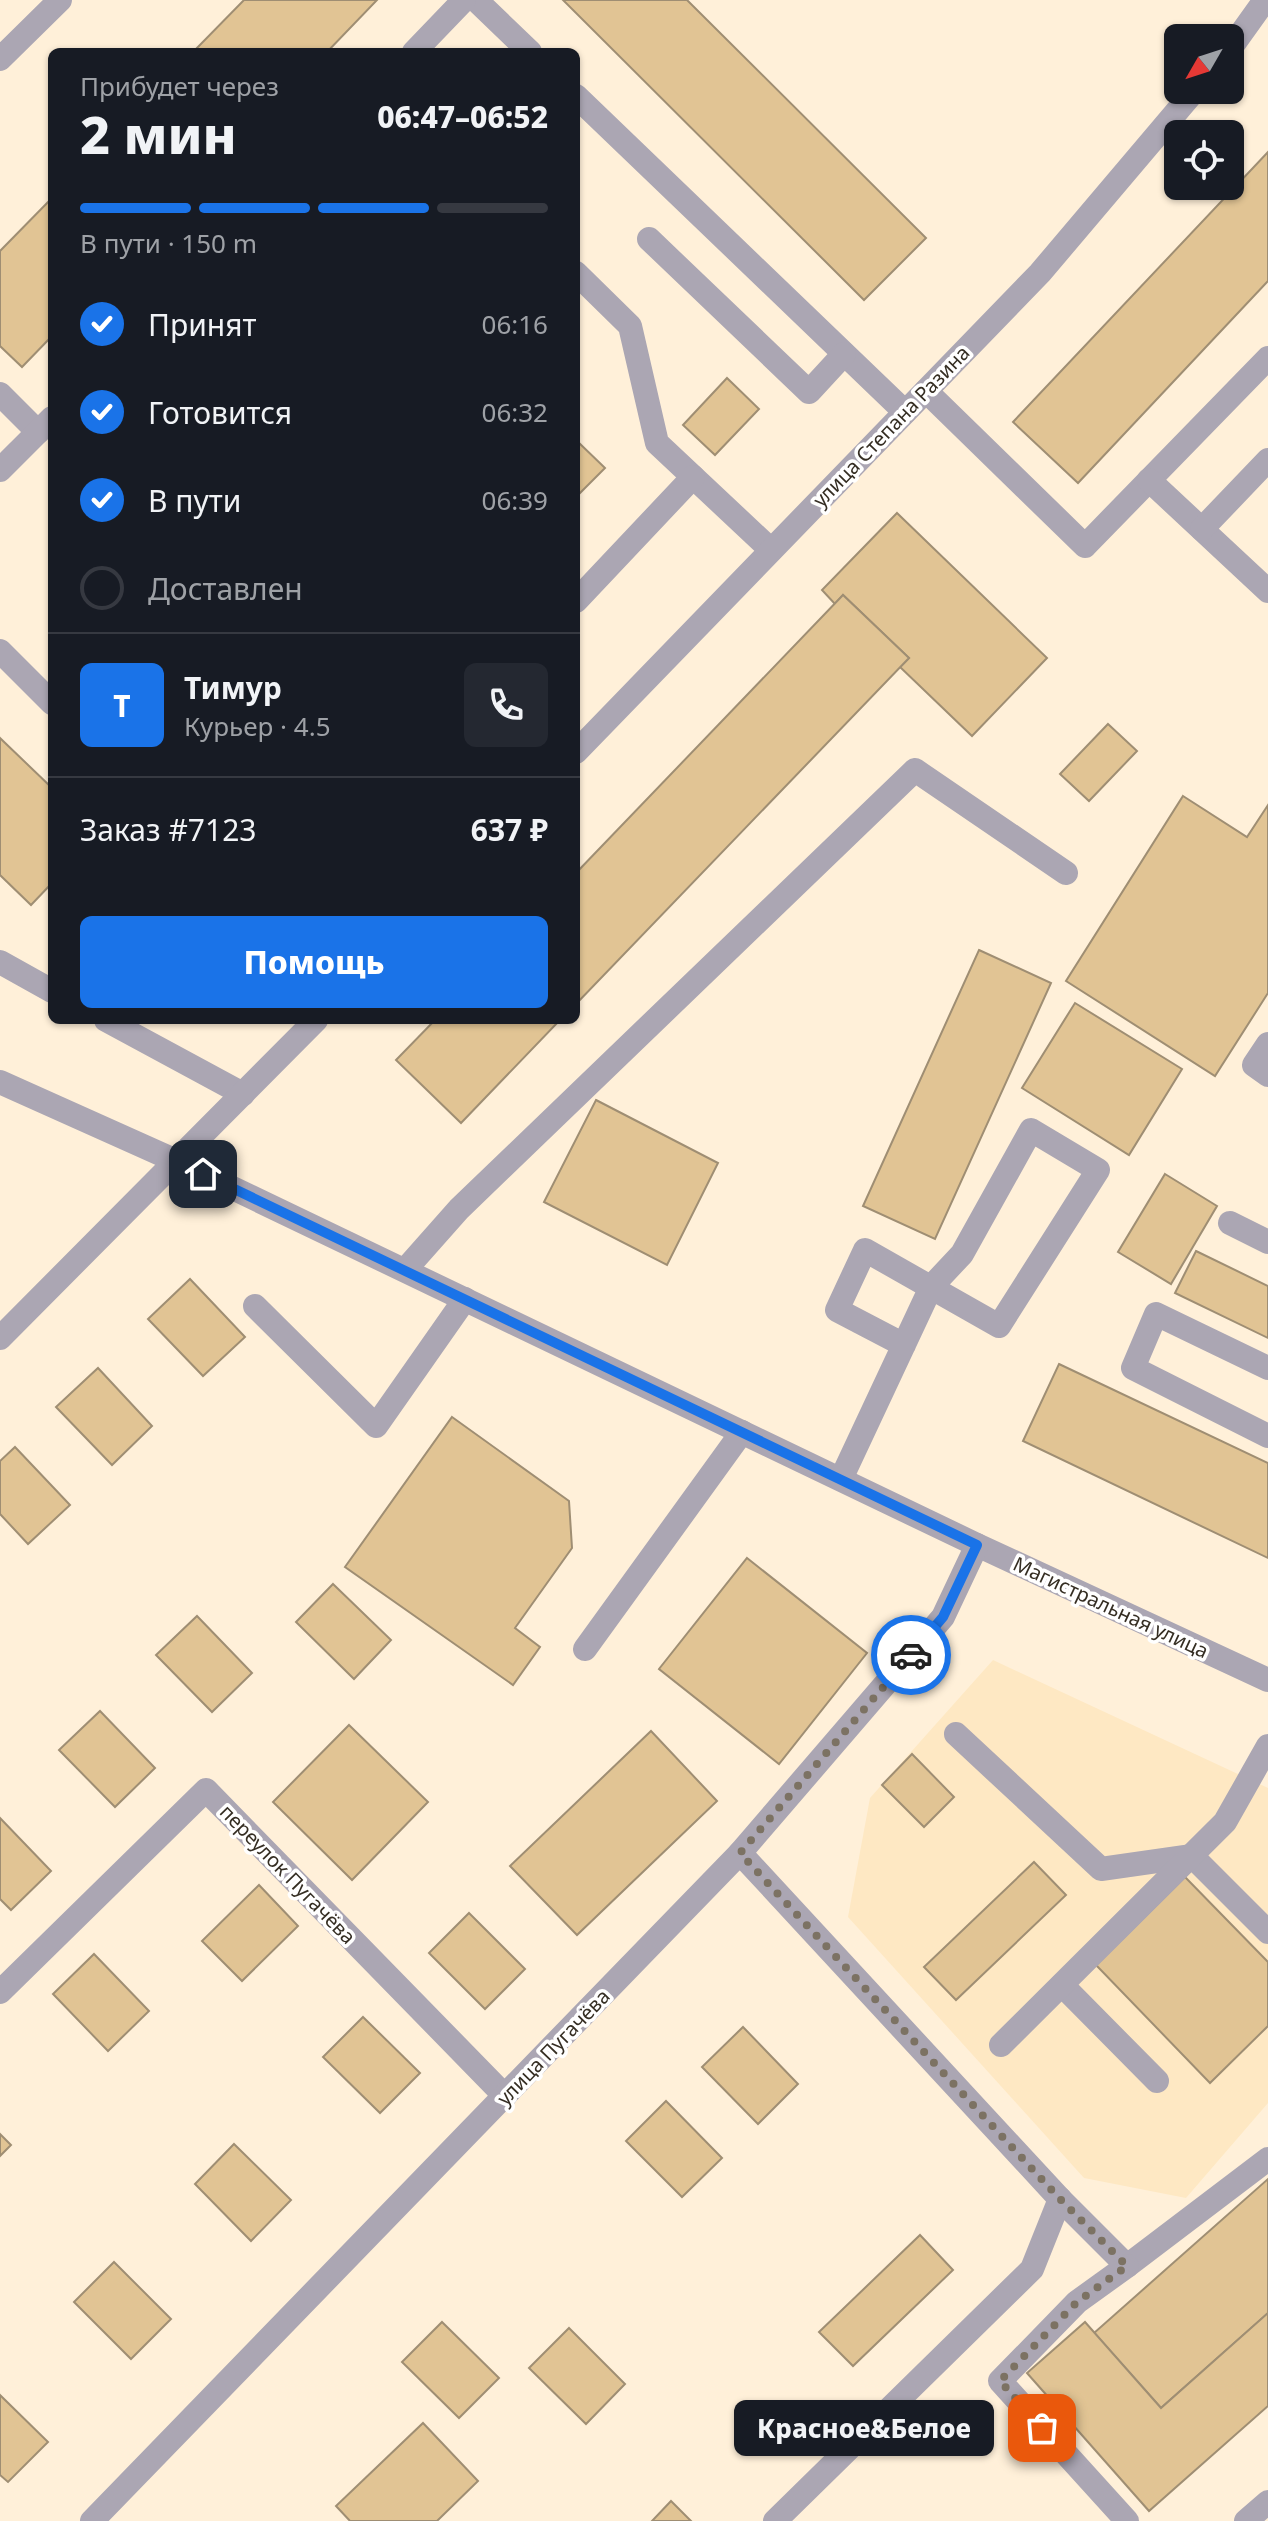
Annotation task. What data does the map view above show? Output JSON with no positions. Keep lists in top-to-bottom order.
{
  "streets": {
    "street": [
      "улица Степана Разина",
      "Магистральная улица",
      "переулок Пугачёва",
      "улица Пугачёва"
    ]
  },
  "crossings": [
    ["Магистральная улица", "улица Пугачёва"],
    ["переулок Пугачёва", "улица Пугачёва"]
  ],
  "places": ["Красное&Белое"],
  "north": "bottom left",
  "page": {
    "heading": ["2 мин", "Прибудет через", "06:47–06:52"],
    "panel": [
      "Тимур",
      "Курьер · 4.5",
      "Заказ #7123",
      "637 ₽"
    ],
    "bar": "В пути · 150 m",
    "list": [
      ["Принят", "06:16"],
      ["Готовится", "06:32"],
      ["В пути", "06:39"],
      "Доставлен"
    ],
    "round": "Т",
    "buttons": "Помощь",
    "bubble": "Красное&Белое"
  }
}
